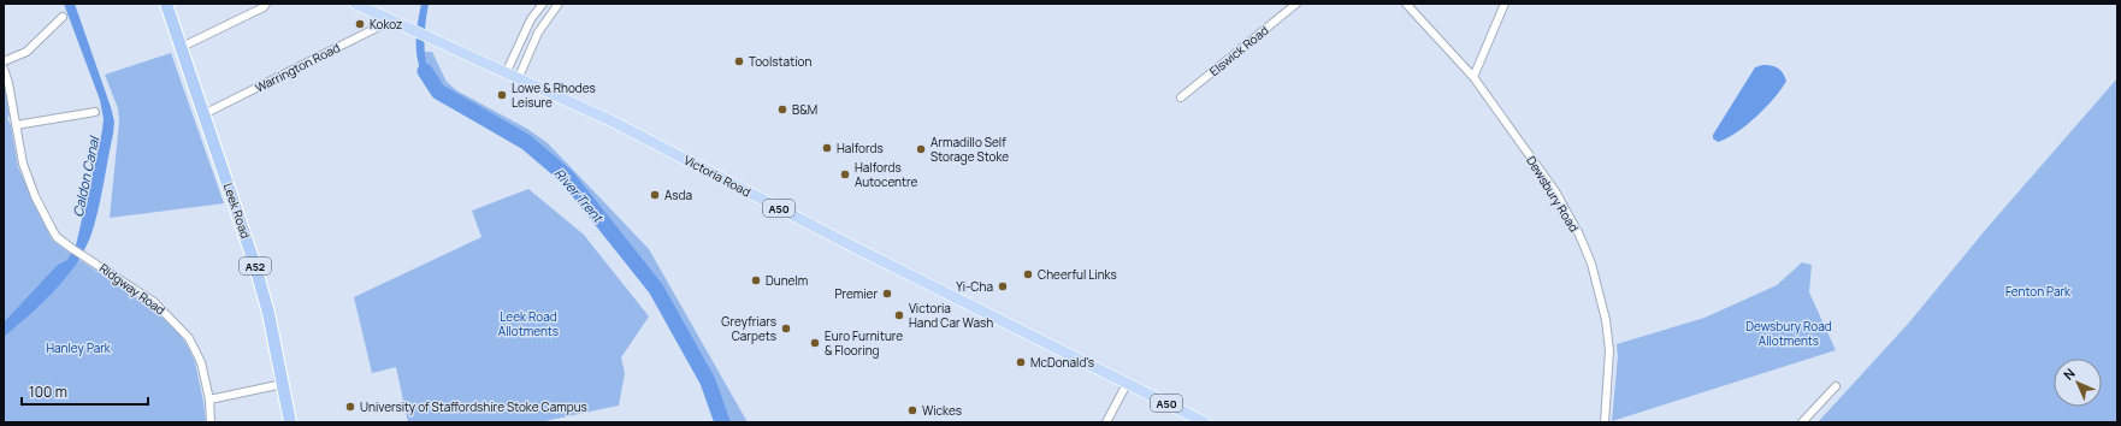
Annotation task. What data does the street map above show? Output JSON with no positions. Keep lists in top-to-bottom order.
{
  "streets": {
    "highway": ["Leek Road", "A52"],
    "main road": ["Victoria Road", "A50"],
    "street": [
      "Elswick Road",
      "Warrington Road",
      "Dewsbury Road",
      "Ridgway Road"
    ]
  },
  "crossings": [
    ["Warrington Road", "Victoria Road"],
    ["Warrington Road", "Leek Road"]
  ],
  "water": ["Caldon Canal", "River Trent"],
  "parks": [
    "Fenton Park",
    "Leek Road Allotments",
    "Dewsbury Road Allotments",
    "Hanley Park"
  ],
  "places": [
    "Kokoz",
    "Toolstation",
    "Lowe & Rhodes Leisure",
    "B&M",
    "Halfords",
    "Armadillo Self Storage Stoke",
    "Halfords Autocentre",
    "Asda",
    "Cheerful Links",
    "Dunelm",
    "Yi-Cha",
    "Premier",
    "Victoria Hand Car Wash",
    "Greyfriars Carpets",
    "Euro Furniture & Flooring",
    "McDonald's",
    "University of Staffordshire Stoke Campus",
    "Wickes"
  ],
  "scale_bar": "100 m",
  "north": "top left"
}
